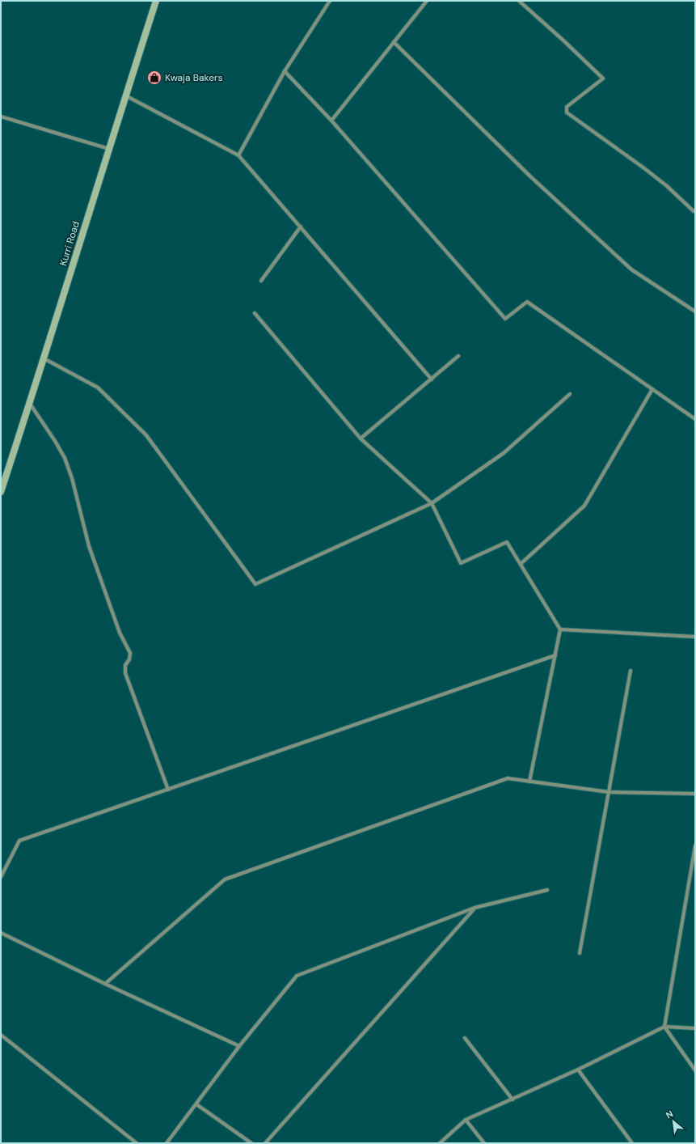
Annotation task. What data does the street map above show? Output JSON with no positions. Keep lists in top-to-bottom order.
{
  "streets": {
    "main road": ["Kurri Road"]
  },
  "places": {
    "shop": ["Kwaja Bakers"]
  },
  "north": "top left"
}
